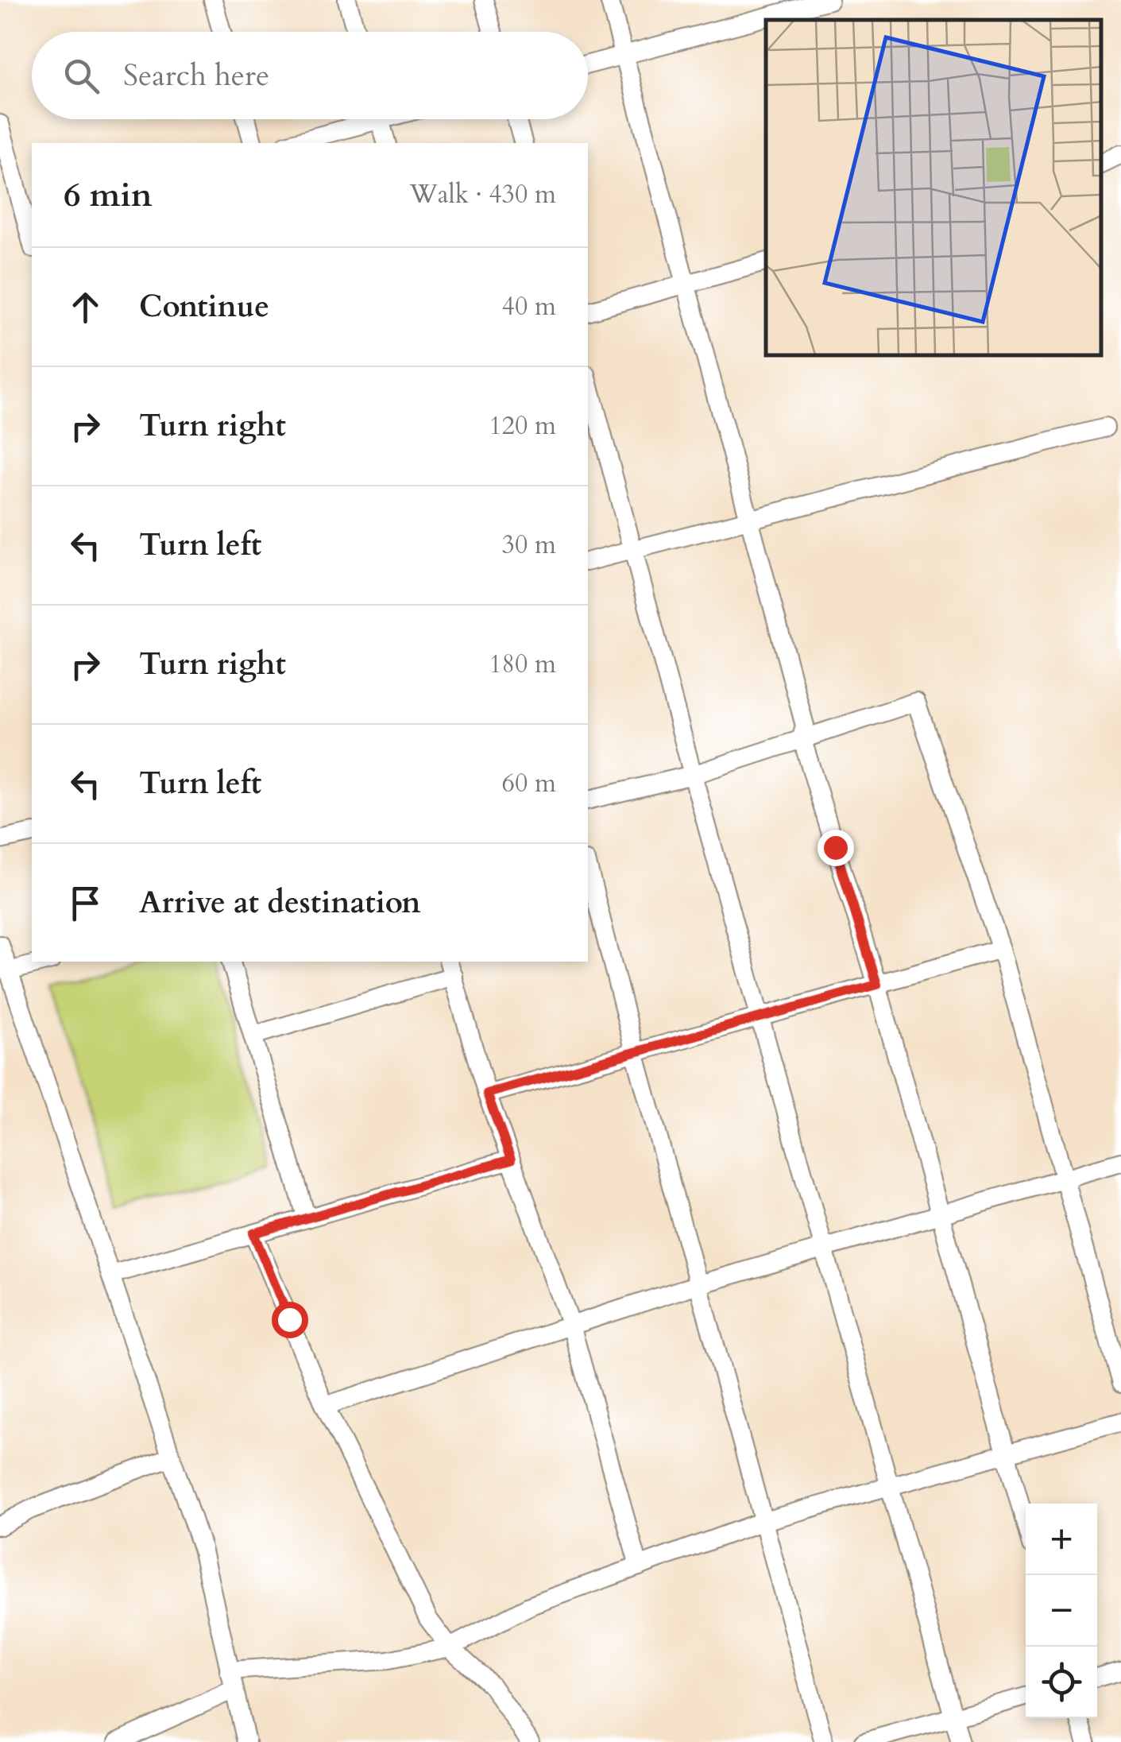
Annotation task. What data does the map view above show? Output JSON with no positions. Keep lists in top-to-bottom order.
{
  "page": {
    "search": "Search here",
    "heading": ["6 min", "Walk · 430 m"],
    "list": [
      ["Continue", "40 m"],
      ["Turn right", "120 m"],
      ["Turn left", "30 m"],
      ["Turn right", "180 m"],
      ["Turn left", "60 m"],
      "Arrive at destination"
    ],
    "map_buttons": ["+", "−"]
  }
}
